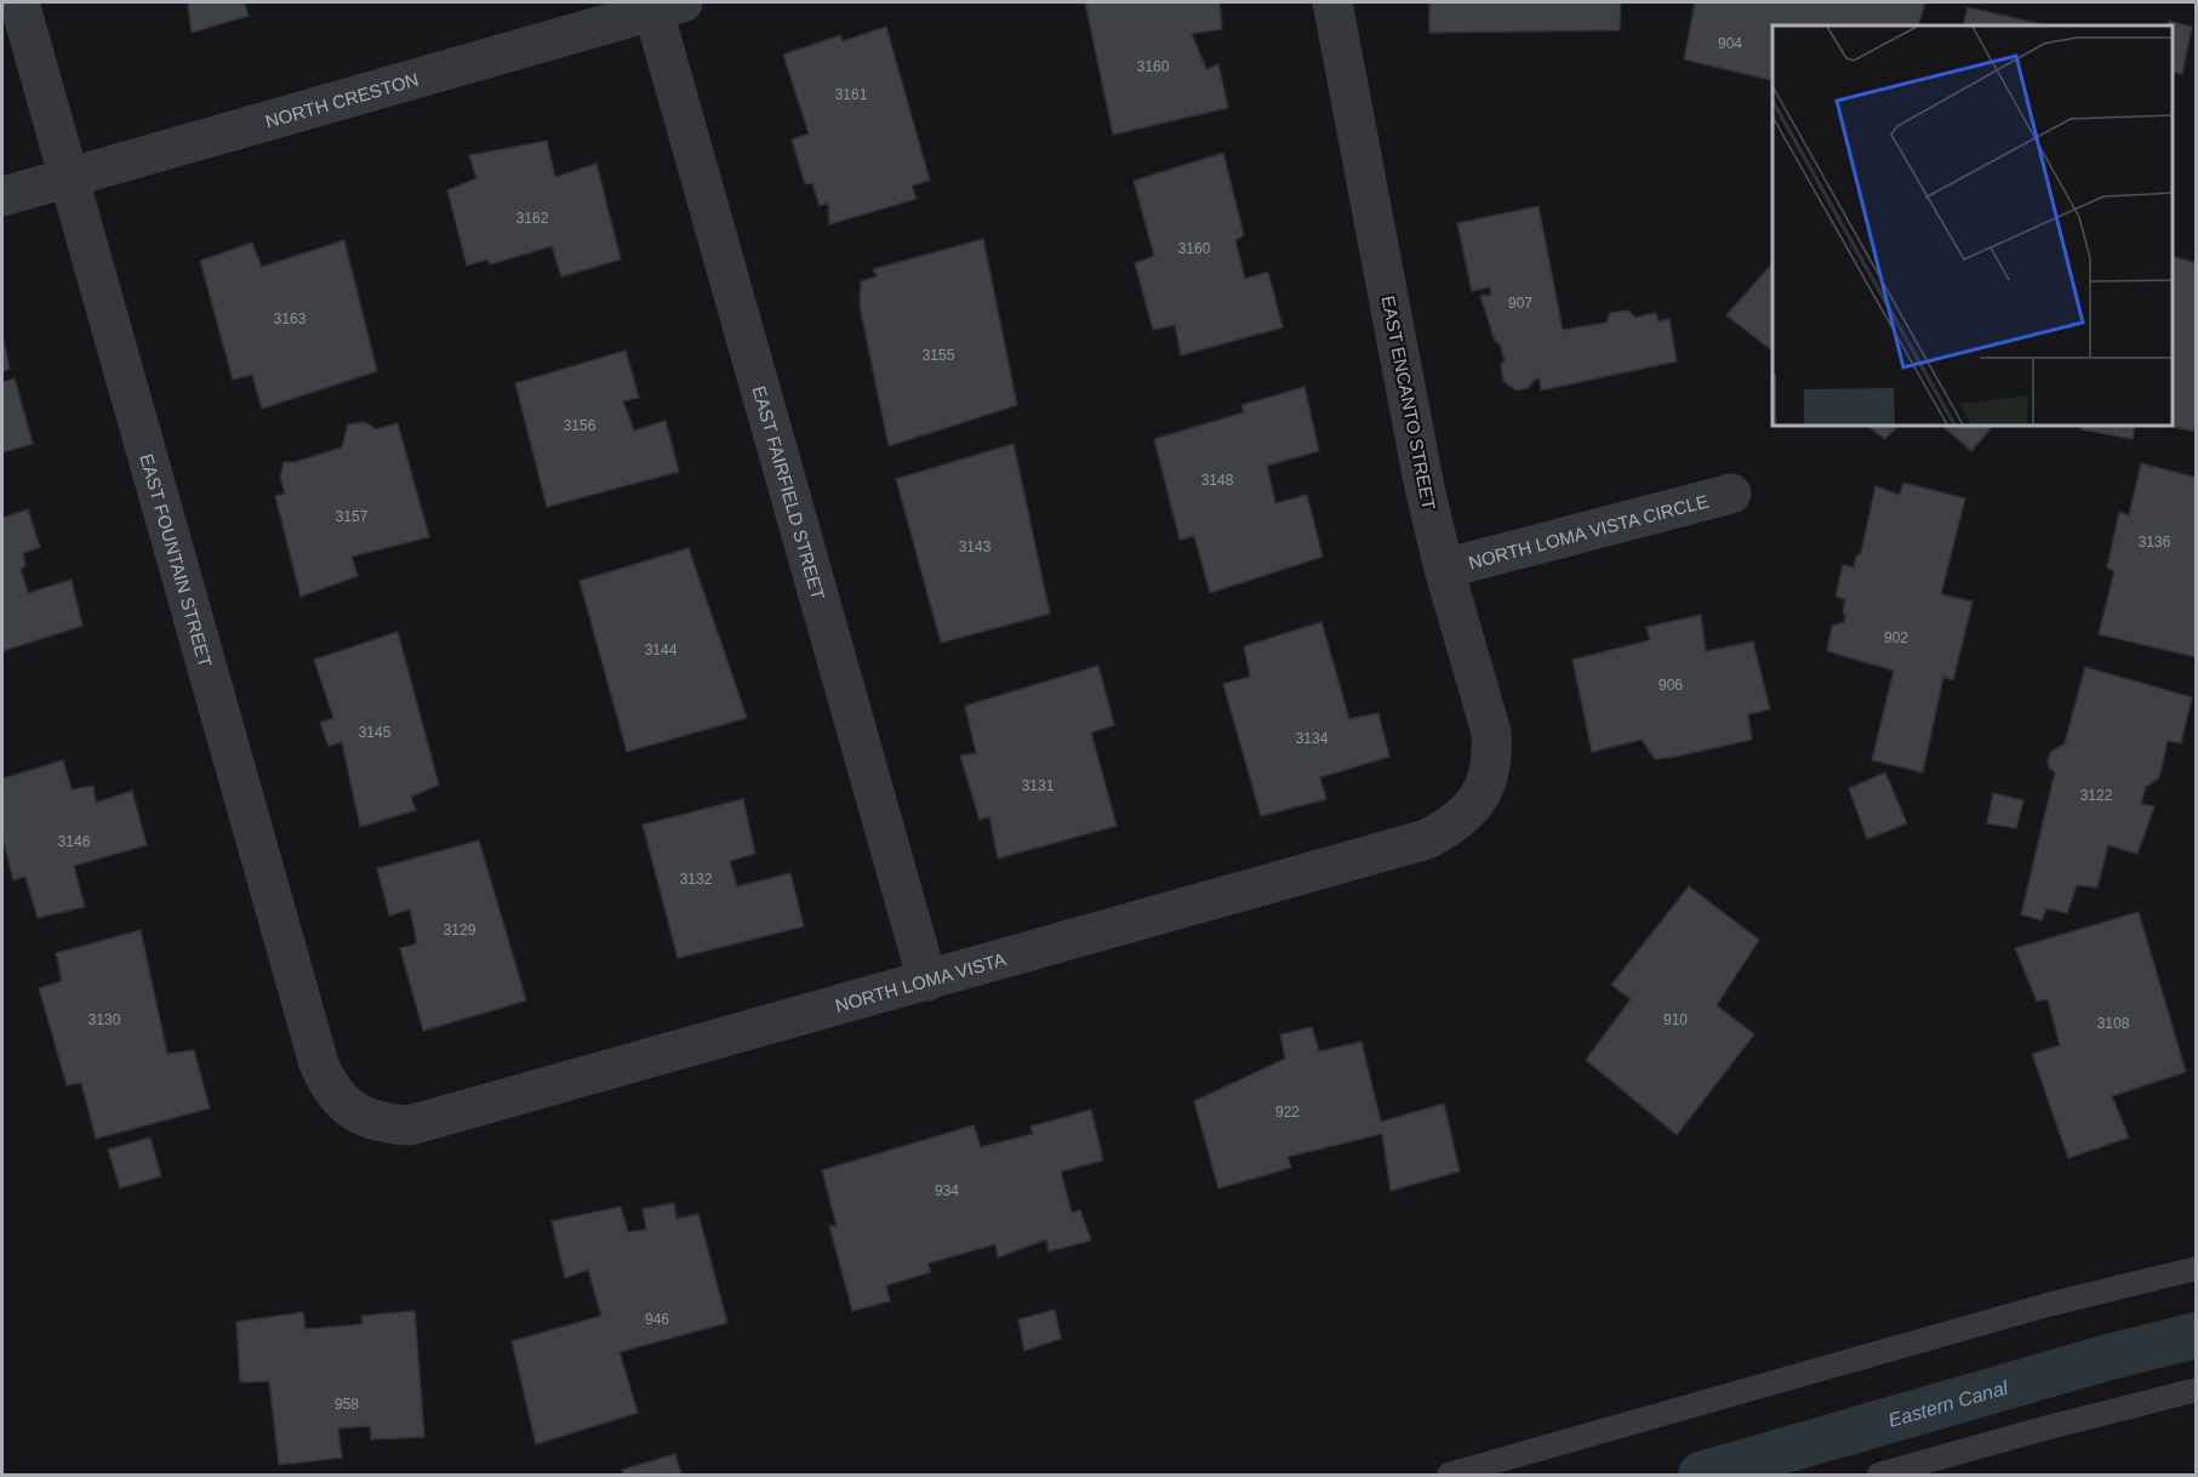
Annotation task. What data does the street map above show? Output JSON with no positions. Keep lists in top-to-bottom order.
{
  "streets": {
    "street": [
      "NORTH CRESTON",
      "EAST ENCANTO STREET",
      "EAST FAIRFIELD STREET",
      "NORTH LOMA VISTA CIRCLE",
      "EAST FOUNTAIN STREET",
      "NORTH LOMA VISTA"
    ]
  },
  "crossings": [
    ["NORTH CRESTON", "EAST FAIRFIELD STREET"],
    ["NORTH CRESTON", "EAST FOUNTAIN STREET"],
    ["EAST ENCANTO STREET", "NORTH LOMA VISTA CIRCLE"],
    ["EAST ENCANTO STREET", "NORTH LOMA VISTA"],
    ["EAST FAIRFIELD STREET", "NORTH LOMA VISTA"],
    ["EAST FOUNTAIN STREET", "NORTH LOMA VISTA"]
  ],
  "water": ["Eastern Canal"],
  "house_numbers": [
    "904",
    "3160",
    "3161",
    "3162",
    "3160",
    "907",
    "3163",
    "3155",
    "3156",
    "3148",
    "3157",
    "3136",
    "3143",
    "902",
    "3144",
    "906",
    "3145",
    "3134",
    "3131",
    "3122",
    "3146",
    "3132",
    "3129",
    "3130",
    "910",
    "3108",
    "922",
    "934",
    "946",
    "958"
  ]
}
